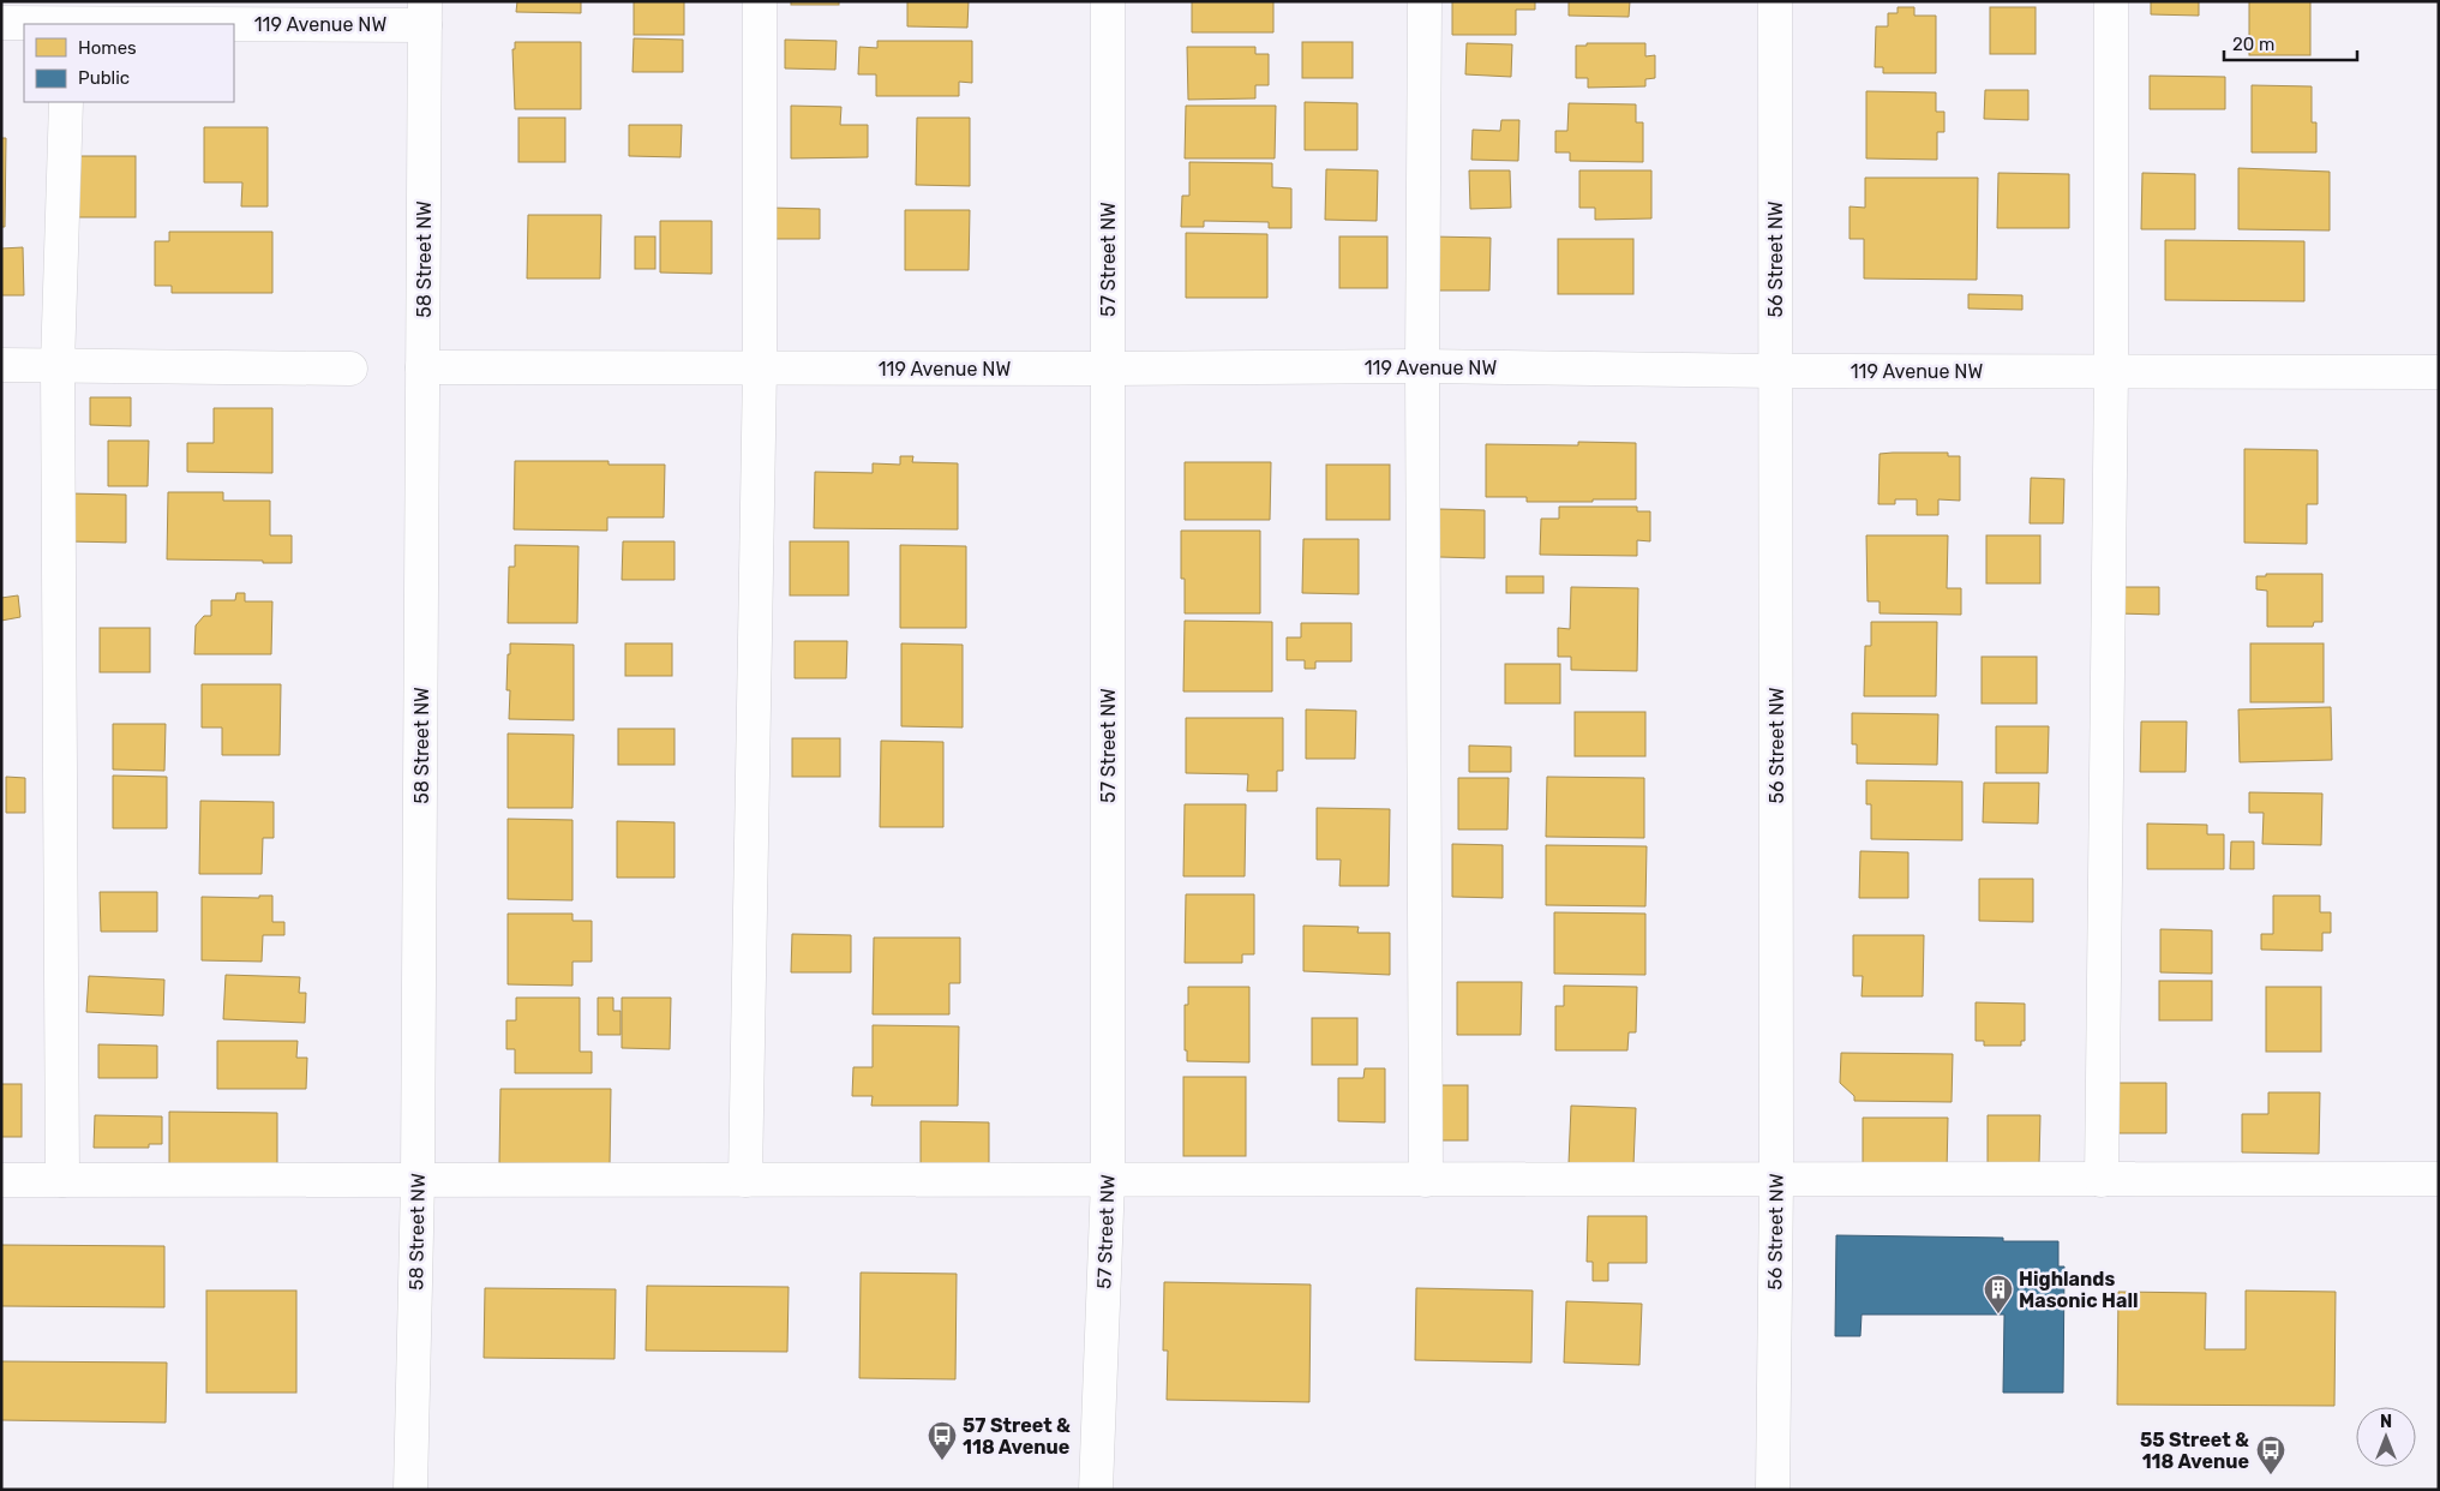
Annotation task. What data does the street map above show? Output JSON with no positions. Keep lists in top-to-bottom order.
{
  "streets": {
    "street": [
      "119 Avenue NW",
      "58 Street NW",
      "57 Street NW",
      "56 Street NW"
    ]
  },
  "crossings": [
    ["119 Avenue NW", "58 Street NW"],
    ["119 Avenue NW", "57 Street NW"],
    ["119 Avenue NW", "56 Street NW"]
  ],
  "places": {
    "building": ["Highlands Masonic Hall"],
    "bus stop": ["57 Street & 118 Avenue", "55 Street & 118 Avenue"]
  },
  "legend": ["Homes", "Public"],
  "scale_bar": "20 m",
  "north": "top"
}
